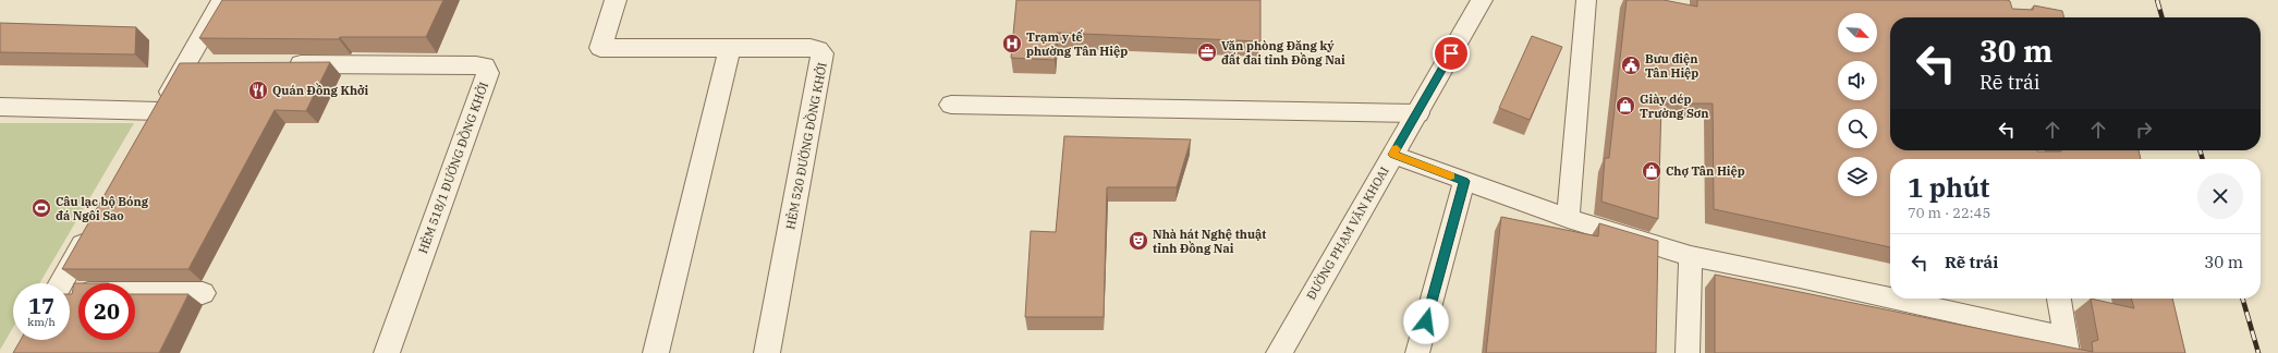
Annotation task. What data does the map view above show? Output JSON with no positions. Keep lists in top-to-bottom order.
{
  "streets": {
    "street": ["HẺM 520 ĐƯỜNG ĐỒNG KHỞI", "HẺM 518/1 ĐƯỜNG ĐỒNG KHỞI", "ĐƯỜNG PHẠM VĂN KHOAI"]
  },
  "places": {
    "hospital": ["Trạm y tế phường Tân Hiệp"],
    "office": ["Văn phòng Đăng ký đất đai tỉnh Đồng Nai"],
    "public building": ["Bưu điện Tân Hiệp"],
    "restaurant": ["Quán Đồng Khởi"],
    "shop": ["Giày dép Trường Sơn", "Chợ Tân Hiệp"],
    "sports": ["Câu lạc bộ Bóng đá Ngôi Sao"],
    "theatre": ["Nhà hát Nghệ thuật tỉnh Đồng Nai"]
  },
  "north": "bottom right",
  "page": {
    "turn": ["30 m", "Rẽ trái"],
    "heading": ["1 phút", "70 m · 22:45"],
    "list": [
      {
        "name": "Rẽ trái",
        "value": "30 m"
      }
    ],
    "speed": "17 km/h",
    "limit": "20"
  }
}
